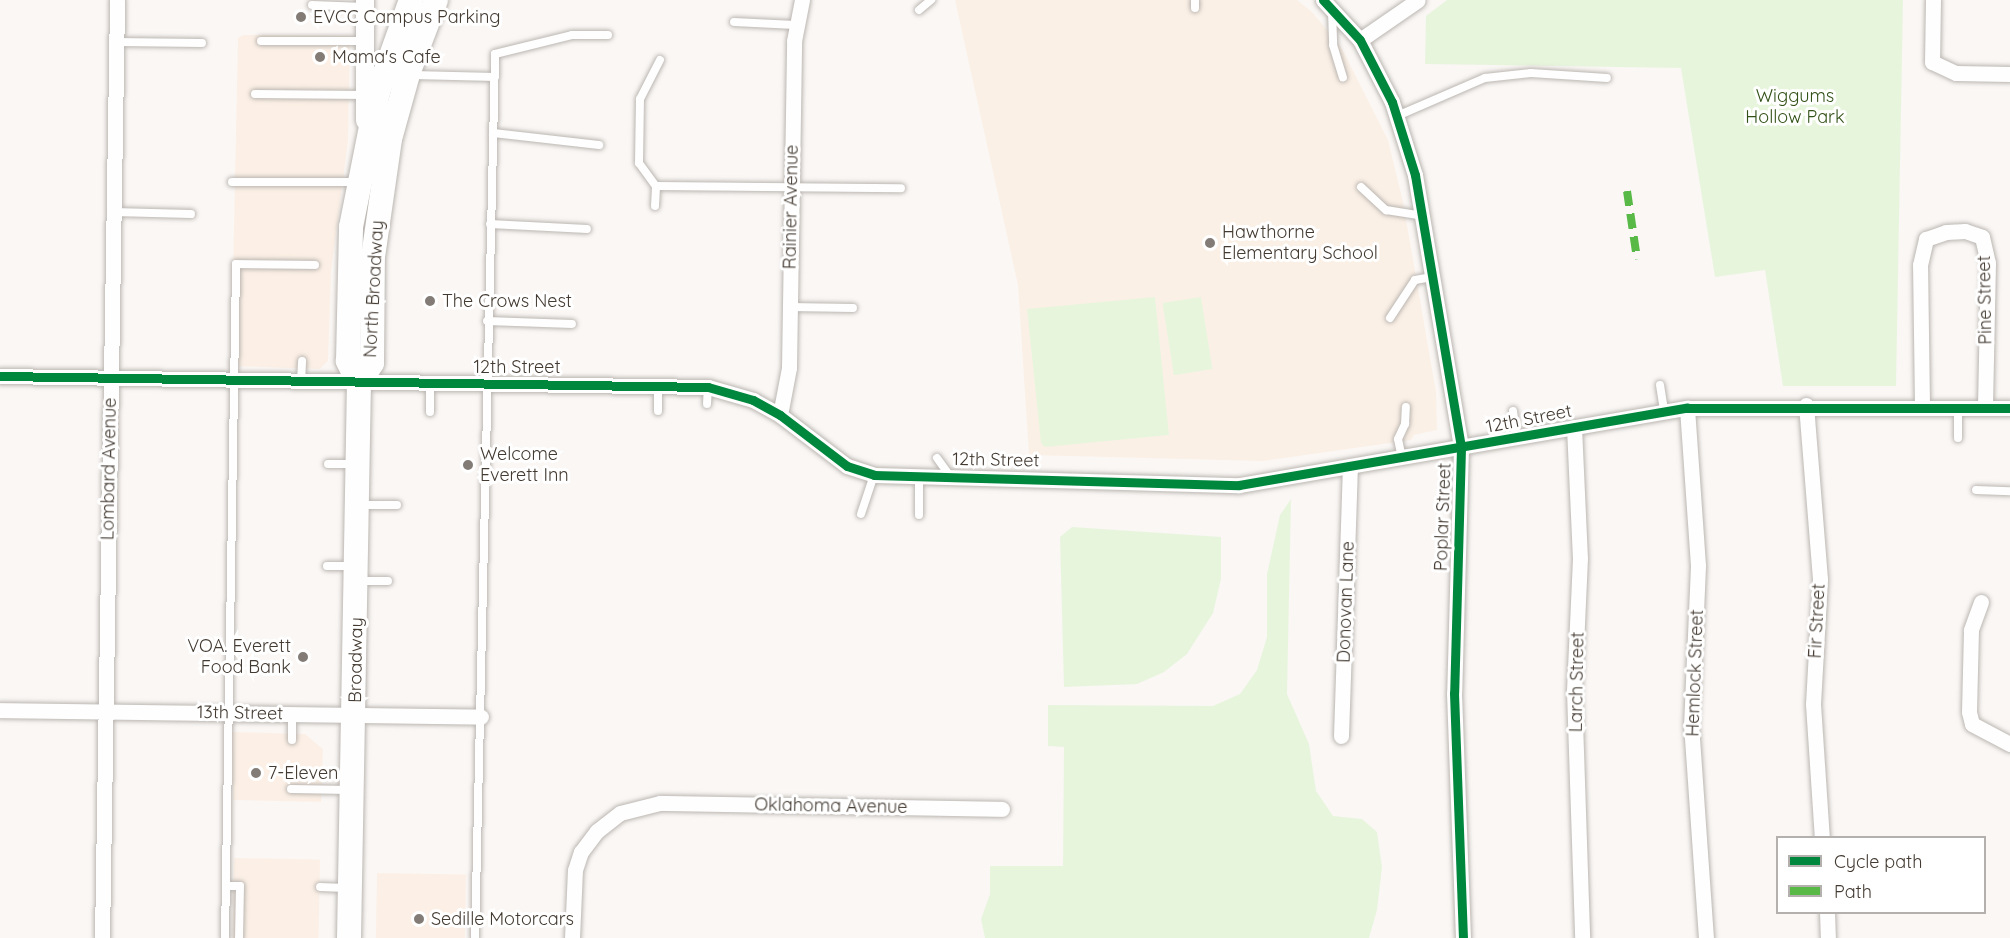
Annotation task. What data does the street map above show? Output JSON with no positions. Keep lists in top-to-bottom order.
{
  "streets": {
    "main road": ["North Broadway", "Broadway"],
    "street": [
      "Rainier Avenue",
      "Pine Street",
      "12th Street",
      "Lombard Avenue",
      "Poplar Street",
      "Donovan Lane",
      "Fir Street",
      "Hemlock Street",
      "Larch Street",
      "13th Street",
      "Oklahoma Avenue"
    ]
  },
  "crossings": [
    ["Rainier Avenue", "12th Street"],
    ["North Broadway", "12th Street"],
    ["North Broadway", "Broadway"],
    ["Pine Street", "12th Street"],
    ["12th Street", "Lombard Avenue"],
    ["12th Street", "Poplar Street"],
    ["12th Street", "Donovan Lane"],
    ["12th Street", "Fir Street"],
    ["12th Street", "Broadway"],
    ["12th Street", "Hemlock Street"],
    ["12th Street", "Larch Street"],
    ["Lombard Avenue", "13th Street"],
    ["Broadway", "13th Street"]
  ],
  "parks": ["Wiggums Hollow Park"],
  "places": [
    "EVCC Campus Parking",
    "Mama's Cafe",
    "Hawthorne Elementary School",
    "The Crows Nest",
    "Welcome Everett Inn",
    "VOA. Everett Food Bank",
    "7-Eleven",
    "Sedille Motorcars"
  ],
  "legend": ["Cycle path", "Path"]
}
